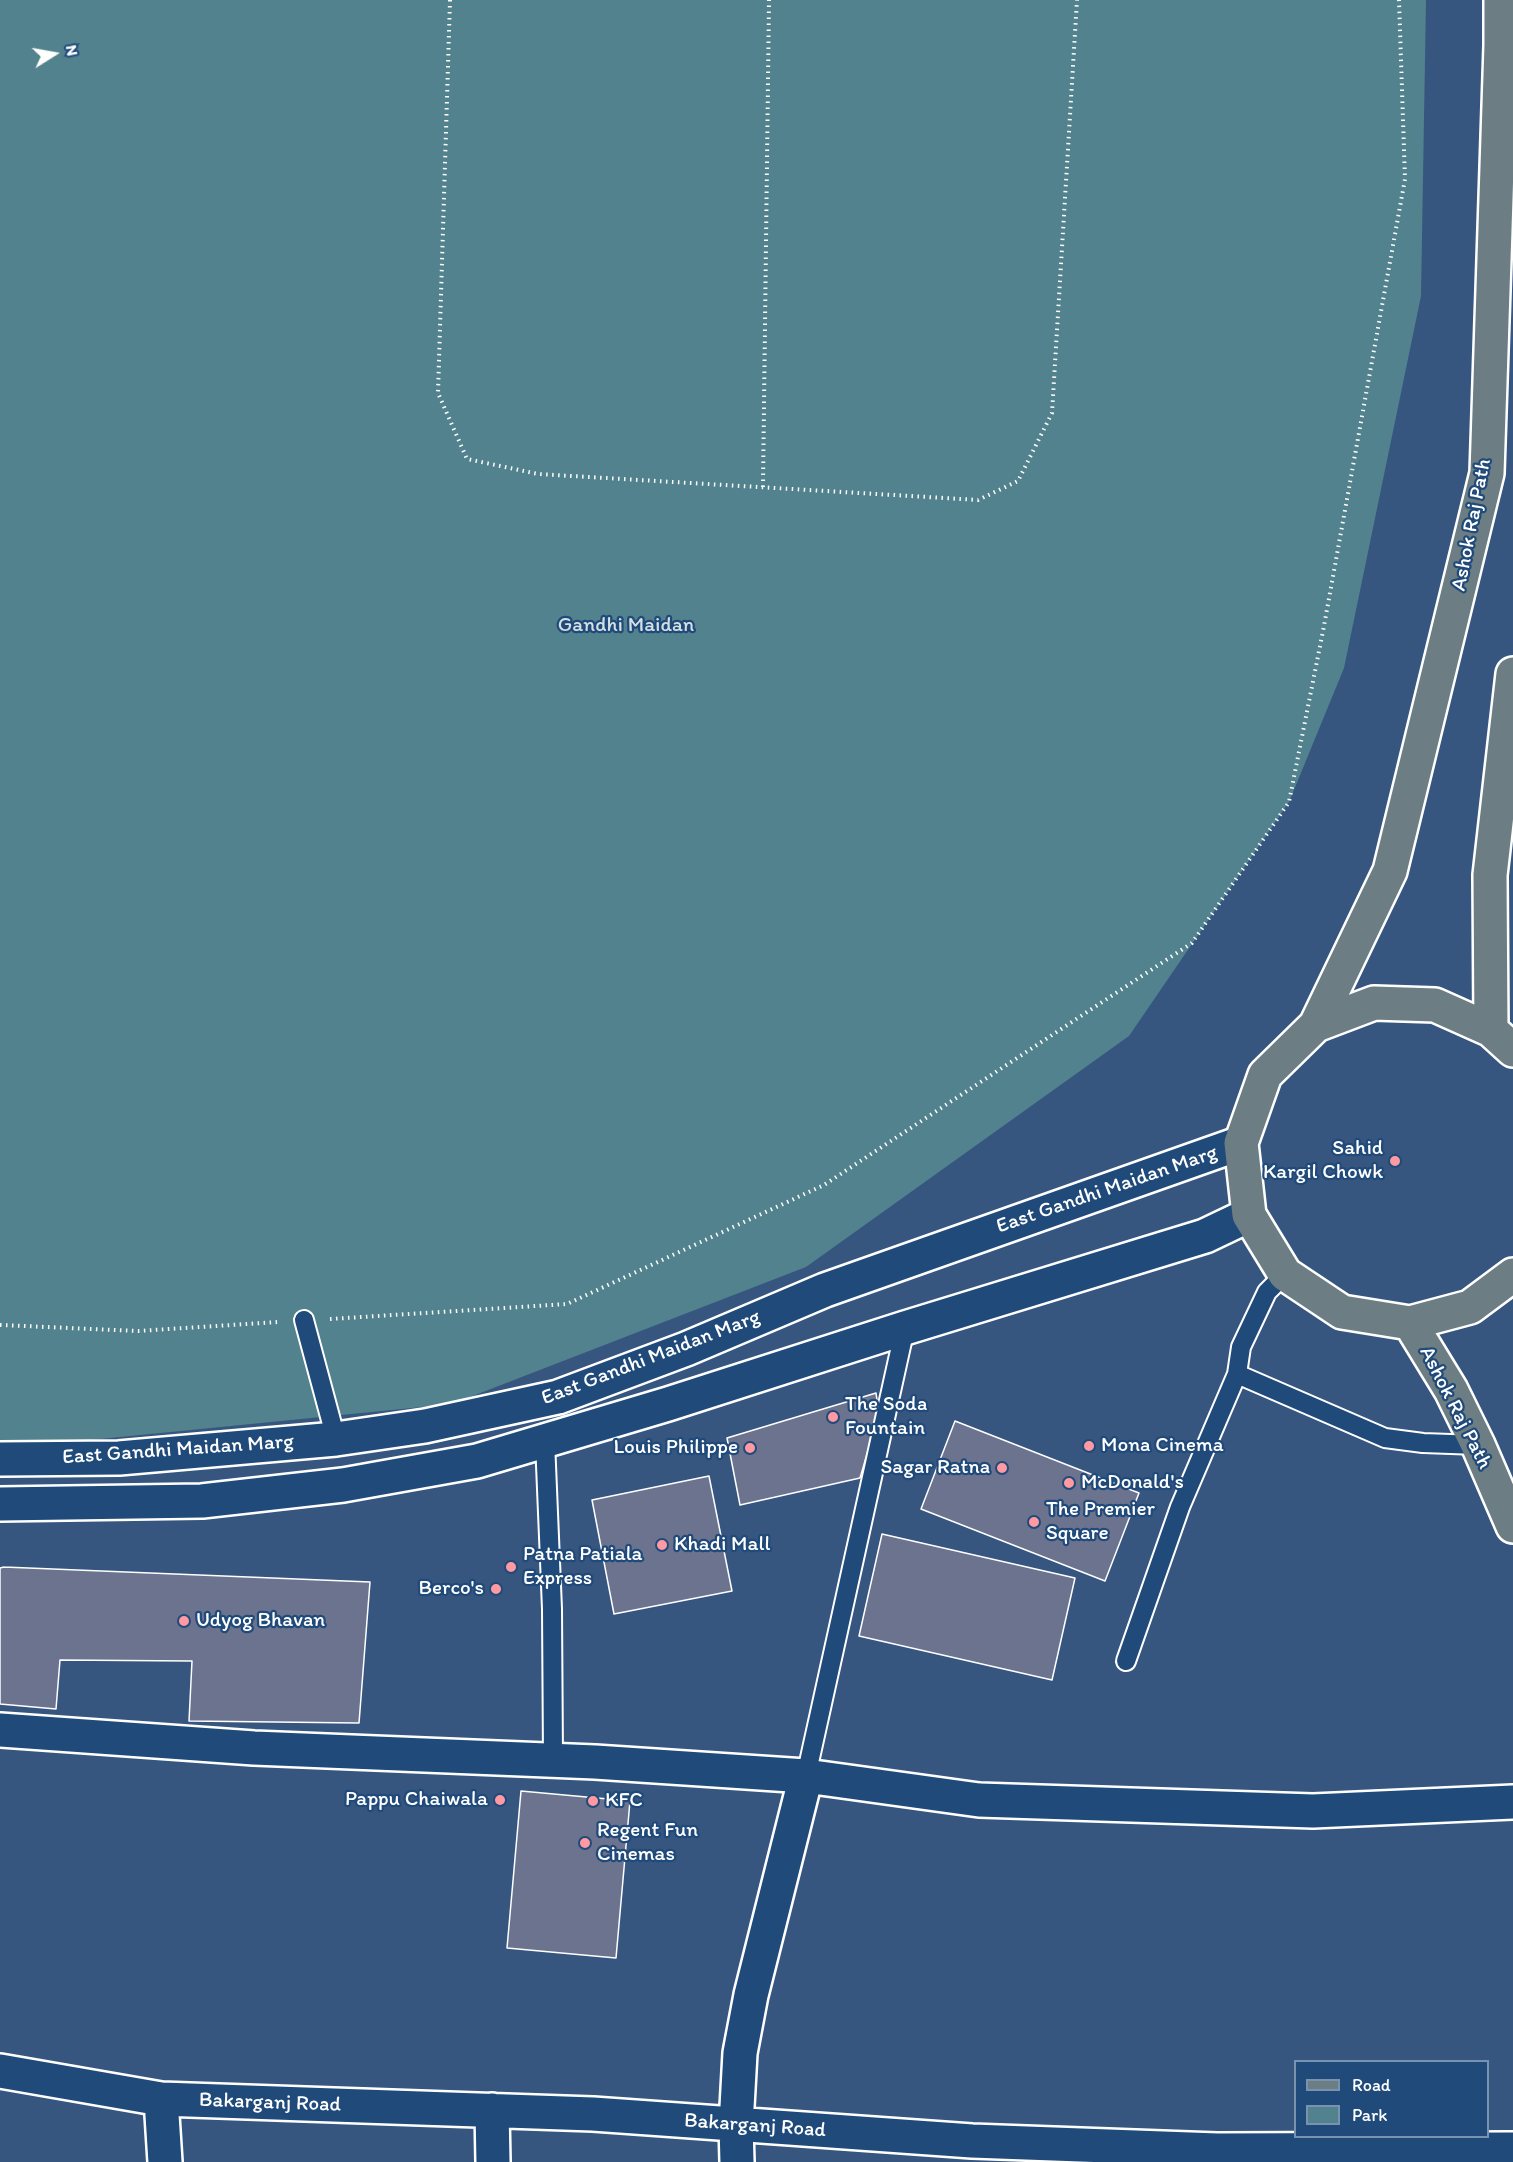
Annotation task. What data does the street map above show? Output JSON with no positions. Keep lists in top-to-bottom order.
{
  "streets": {
    "main road": ["Ashok Raj Path"],
    "street": ["East Gandhi Maidan Marg", "Bakarganj Road"]
  },
  "parks": ["Gandhi Maidan"],
  "places": [
    "Sahid Kargil Chowk",
    "The Soda Fountain",
    "Mona Cinema",
    "Louis Philippe",
    "Sagar Ratna",
    "McDonald's",
    "The Premier Square",
    "Khadi Mall",
    "Patna Patiala Express",
    "Berco's",
    "Udyog Bhavan",
    "Pappu Chaiwala",
    "KFC",
    "Regent Fun Cinemas"
  ],
  "legend": ["Road", "Park"],
  "north": "right"
}
